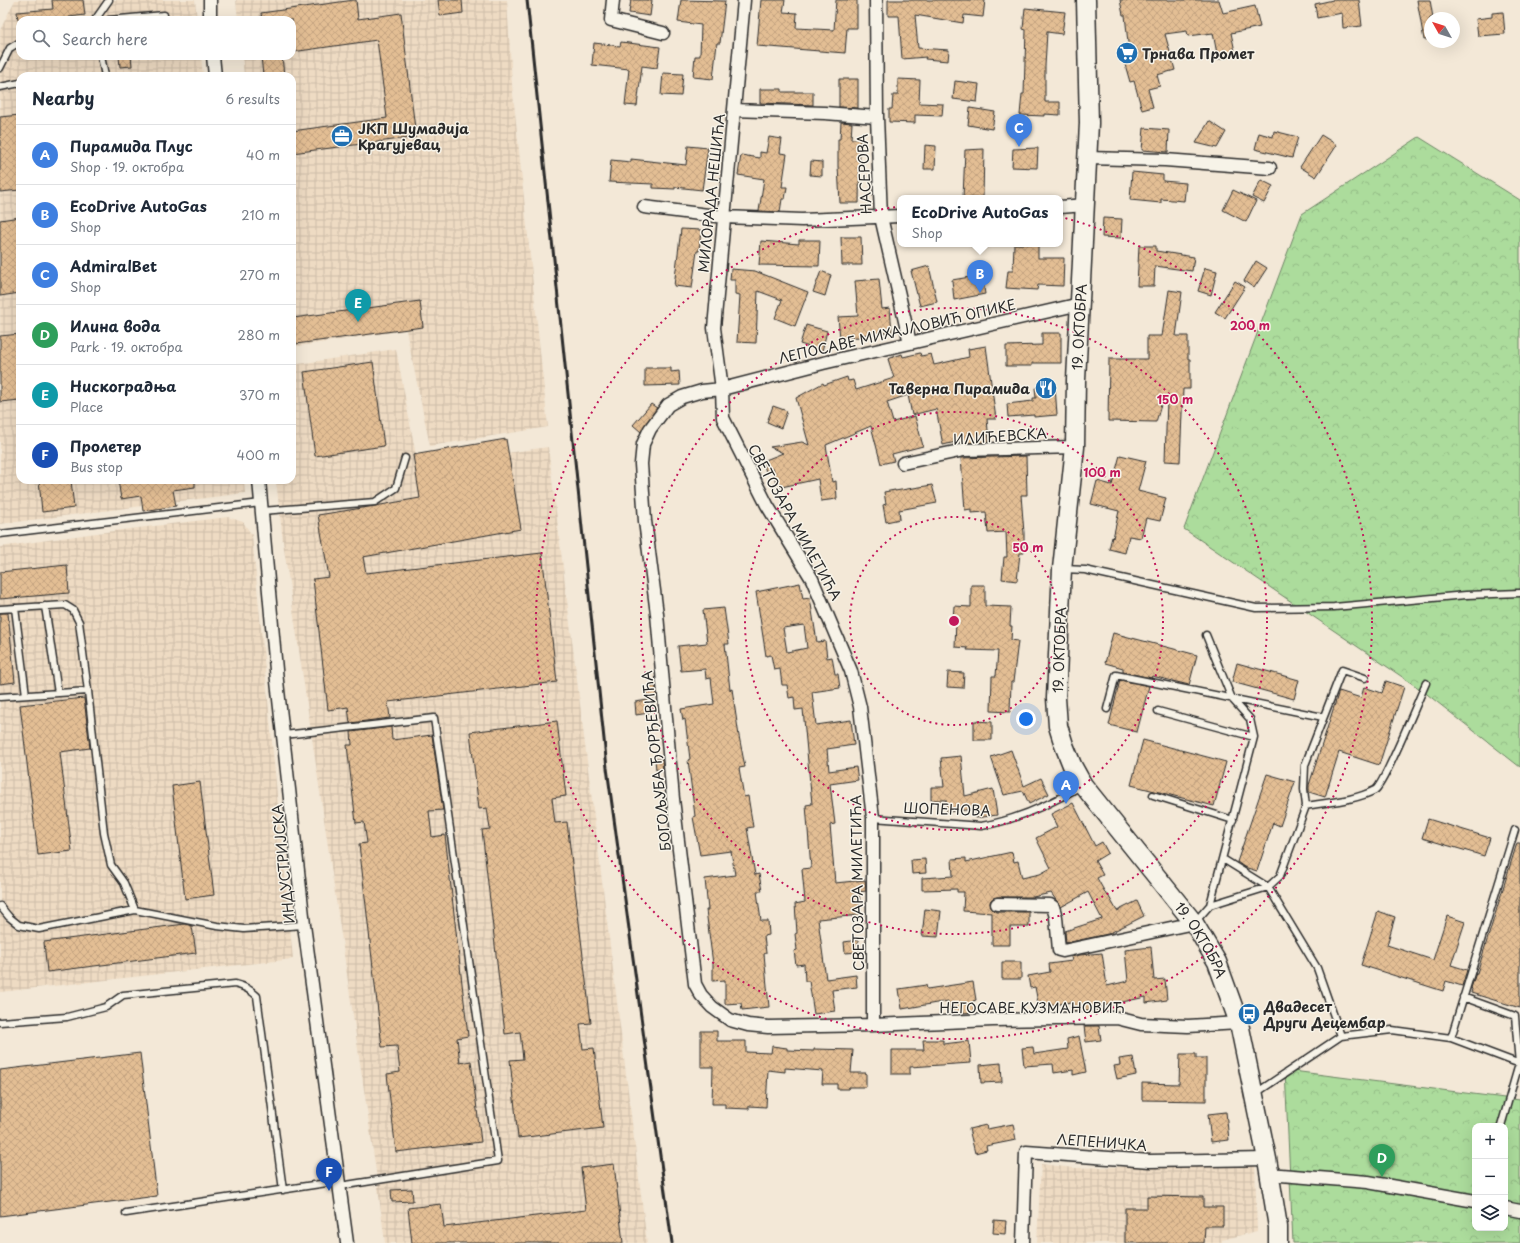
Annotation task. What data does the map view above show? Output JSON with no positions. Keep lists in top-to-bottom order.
{
  "streets": {
    "street": [
      "НАСЕРОВА",
      "МИЛОРАДА НЕШИЋА",
      "19. ОКТОБРА",
      "ЛЕПОСАВЕ МИХАЈЛОВИЋ ОПИКЕ",
      "ИЛИЋЕВСКА",
      "СВЕТОЗАРА МИЛЕТИЋА",
      "БОГОЉУБА ЂОРЂЕВИЋА",
      "ИНДУСТРИЈСКА",
      "НЕГОСАВЕ КУЗМАНОВИЋ",
      "ЛЕПЕНИЧКА"
    ],
    "lane": ["ШОПЕНОВА"]
  },
  "crossings": [
    ["НАСЕРОВА", "ЛЕПОСАВЕ МИХАЈЛОВИЋ ОПИКЕ"],
    ["МИЛОРАДА НЕШИЋА", "ЛЕПОСАВЕ МИХАЈЛОВИЋ ОПИКЕ"],
    ["МИЛОРАДА НЕШИЋА", "СВЕТОЗАРА МИЛЕТИЋА"],
    ["МИЛОРАДА НЕШИЋА", "БОГОЉУБА ЂОРЂЕВИЋА"],
    ["19. ОКТОБРА", "ЛЕПОСАВЕ МИХАЈЛОВИЋ ОПИКЕ"],
    ["19. ОКТОБРА", "ИЛИЋЕВСКА"],
    ["19. ОКТОБРА", "ШОПЕНОВА"],
    ["19. ОКТОБРА", "НЕГОСАВЕ КУЗМАНОВИЋ"],
    ["19. ОКТОБРА", "ЛЕПЕНИЧКА"],
    ["ЛЕПОСАВЕ МИХАЈЛОВИЋ ОПИКЕ", "СВЕТОЗАРА МИЛЕТИЋА"],
    ["ЛЕПОСАВЕ МИХАЈЛОВИЋ ОПИКЕ", "БОГОЉУБА ЂОРЂЕВИЋА"],
    ["СВЕТОЗАРА МИЛЕТИЋА", "БОГОЉУБА ЂОРЂЕВИЋА"],
    ["СВЕТОЗАРА МИЛЕТИЋА", "ШОПЕНОВА"],
    ["СВЕТОЗАРА МИЛЕТИЋА", "НЕГОСАВЕ КУЗМАНОВИЋ"],
    ["БОГОЉУБА ЂОРЂЕВИЋА", "НЕГОСАВЕ КУЗМАНОВИЋ"]
  ],
  "places": {
    "supermarket": ["Трнава Промет"],
    "office": ["ЈКП Шумадија Крагујевац"],
    "restaurant": ["Таверна Пирамида"],
    "bus stop": ["Двадесет Други Децембар"]
  },
  "north": "top left",
  "page": {
    "search": "Search here",
    "heading": ["Nearby", "6 results"],
    "pins": [
      "C",
      "B",
      "E",
      "A",
      "D",
      "F"
    ],
    "list": [
      {
        "mark": "A",
        "name": "Пирамида Плус",
        "note": "Shop · 19. октобра",
        "value": "40 m"
      },
      {
        "mark": "B",
        "name": "EcoDrive AutoGas",
        "note": "Shop",
        "value": "210 m"
      },
      {
        "mark": "C",
        "name": "AdmiralBet",
        "note": "Shop",
        "value": "270 m"
      },
      {
        "mark": "D",
        "name": "Илина вода",
        "note": "Park · 19. октобра",
        "value": "280 m"
      },
      {
        "mark": "E",
        "name": "Нискоградња",
        "note": "Place",
        "value": "370 m"
      },
      {
        "mark": "F",
        "name": "Пролетер",
        "note": "Bus stop",
        "value": "400 m"
      }
    ],
    "popup": ["EcoDrive AutoGas", "Shop"],
    "map_buttons": ["+", "−"]
  },
  "rings": [
    "200 m",
    "150 m",
    "100 m",
    "50 m"
  ]
}
